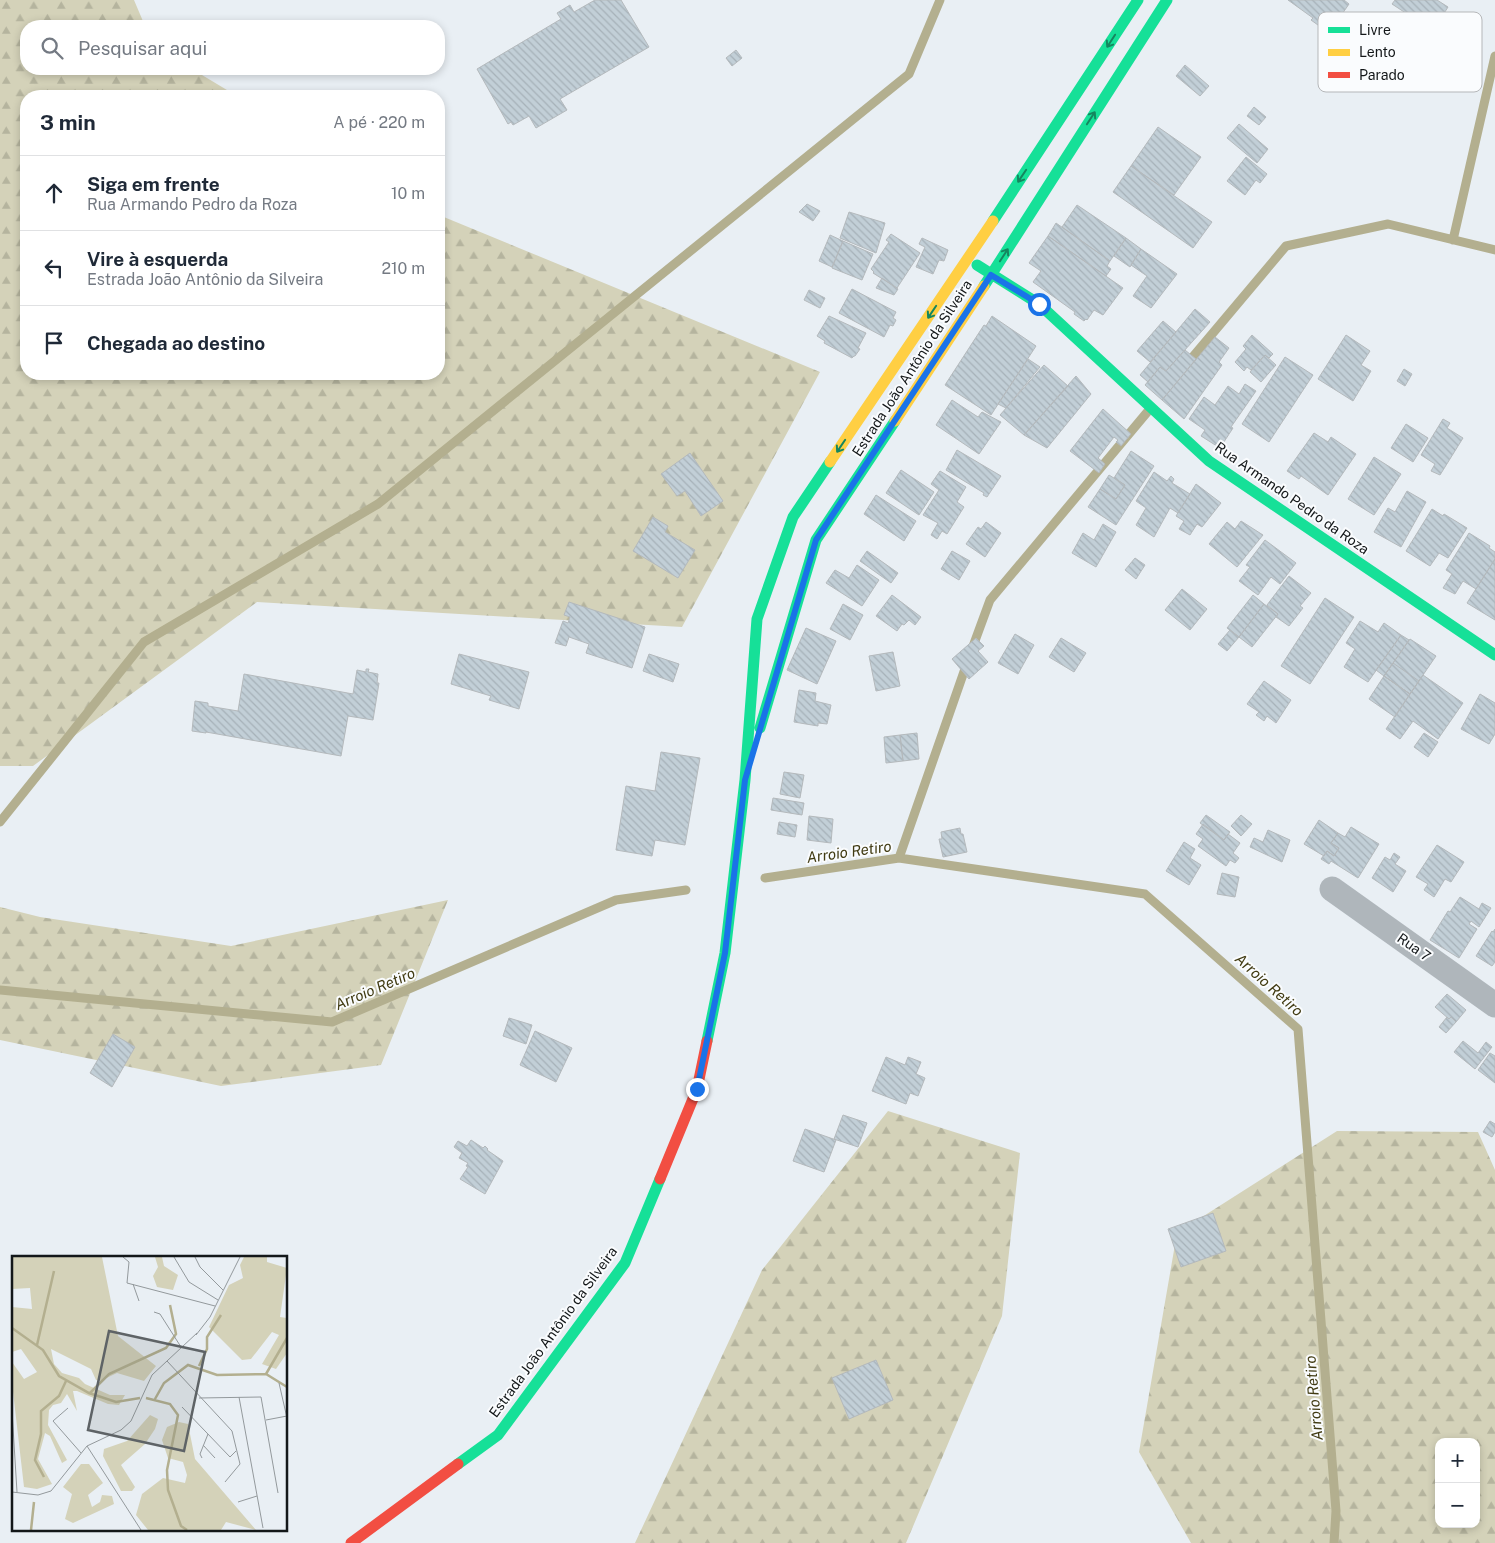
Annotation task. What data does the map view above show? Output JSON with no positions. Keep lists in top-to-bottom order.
{
  "streets": {
    "main road": ["Estrada João Antônio da Silveira", "Rua Armando Pedro da Roza"],
    "street": ["Rua 7"]
  },
  "crossings": [
    ["Estrada João Antônio da Silveira", "Rua Armando Pedro da Roza"]
  ],
  "water": ["Arroio Retiro"],
  "legend": ["Livre", "Lento", "Parado"],
  "page": {
    "search": "Pesquisar aqui",
    "heading": ["3 min", "A pé · 220 m"],
    "list": [
      ["Siga em frente", "Rua Armando Pedro da Roza", "10 m"],
      ["Vire à esquerda", "Estrada João Antônio da Silveira", "210 m"],
      "Chegada ao destino"
    ],
    "map_buttons": ["+", "−"]
  }
}
